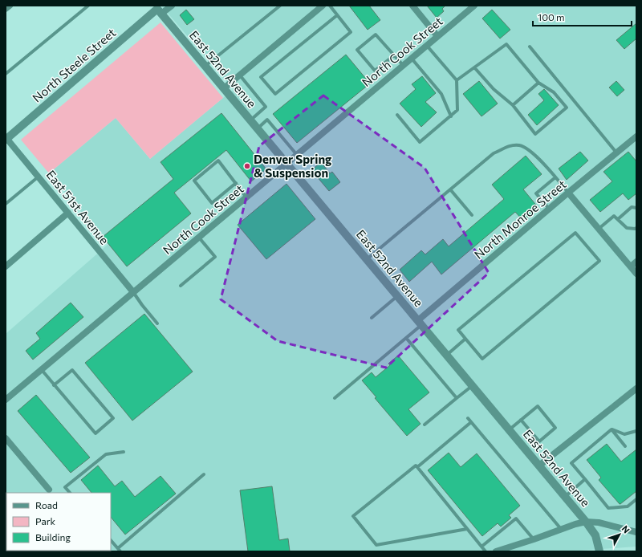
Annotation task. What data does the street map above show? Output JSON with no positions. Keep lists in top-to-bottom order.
{
  "streets": {
    "street": [
      "North Cook Street",
      "North Steele Street",
      "East 52nd Avenue",
      "East 51st Avenue",
      "North Monroe Street"
    ]
  },
  "crossings": [
    ["North Cook Street", "East 52nd Avenue"],
    ["North Cook Street", "East 51st Avenue"],
    ["North Steele Street", "East 52nd Avenue"],
    ["North Steele Street", "East 51st Avenue"],
    ["East 52nd Avenue", "North Monroe Street"]
  ],
  "places": ["Denver Spring & Suspension"],
  "legend": ["Road", "Park", "Building"],
  "scale_bar": "100 m",
  "north": "top right"
}
